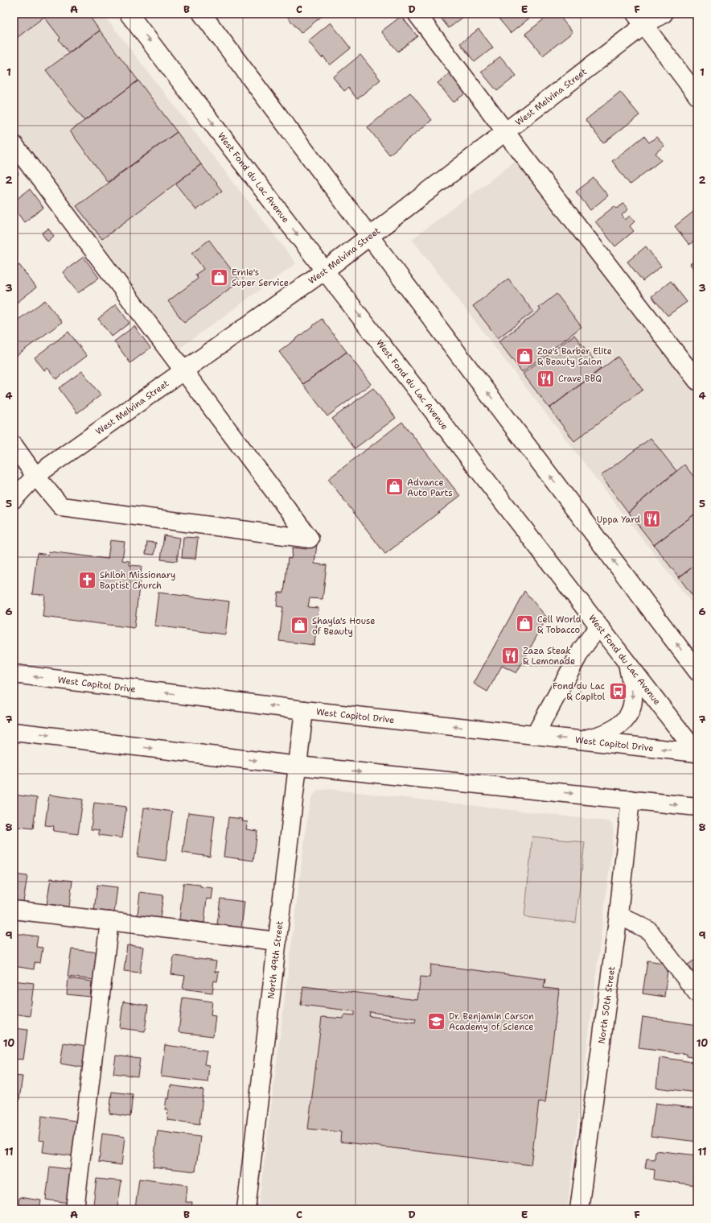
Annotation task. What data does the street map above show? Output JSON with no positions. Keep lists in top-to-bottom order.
{
  "streets": {
    "main road": [
      "West Melvina Street",
      "West Fond du Lac Avenue",
      "West Capitol Drive",
      "North 49th Street",
      "North 50th Street"
    ]
  },
  "crossings": [
    ["West Melvina Street", "West Fond du Lac Avenue"],
    ["West Fond du Lac Avenue", "West Capitol Drive"],
    ["West Capitol Drive", "North 49th Street"]
  ],
  "places": {
    "shop": [
      "Ernie's Super Service",
      "Zoe's Barber Elite & Beauty Salon",
      "Advance Auto Parts",
      "Cell World & Tobacco",
      "Shayla's House of Beauty"
    ],
    "restaurant": ["Crave BBQ", "Uppa Yard", "Zaza Steak & Lemonade"],
    "church": ["Shiloh Missionary Baptist Church"],
    "bus stop": ["Fond du Lac & Capitol"],
    "school or university": ["Dr. Benjamin Carson Academy of Science"]
  },
  "grid": {
    "columns": [
      "A",
      "B",
      "C",
      "D",
      "E",
      "F"
    ],
    "rows": [
      "1",
      "2",
      "3",
      "4",
      "5",
      "6",
      "7",
      "8",
      "9",
      "10",
      "11"
    ]
  }
}
